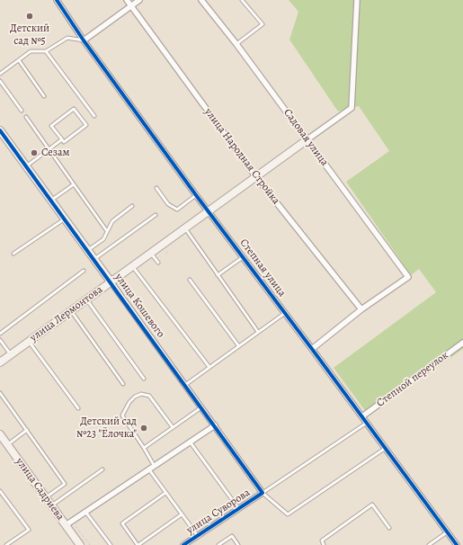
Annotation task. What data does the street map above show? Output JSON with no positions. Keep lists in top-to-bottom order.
{
  "streets": {
    "street": [
      "Садовая улица",
      "улица Народная Стройка",
      "Степная улица",
      "улица Кошевого",
      "улица Лермонтова",
      "Степной переулок",
      "улица Садриева",
      "улица Суворова"
    ]
  },
  "crossings": [
    ["Садовая улица", "улица Народная Стройка"],
    ["Садовая улица", "улица Лермонтова"],
    ["улица Народная Стройка", "улица Лермонтова"],
    ["Степная улица", "улица Лермонтова"],
    ["Степная улица", "Степной переулок"],
    ["улица Кошевого", "улица Лермонтова"],
    ["улица Кошевого", "улица Суворова"]
  ],
  "places": ["Детский сад №5", "Сезам", "Детский сад №23 \"Ёлочка\""]
}
